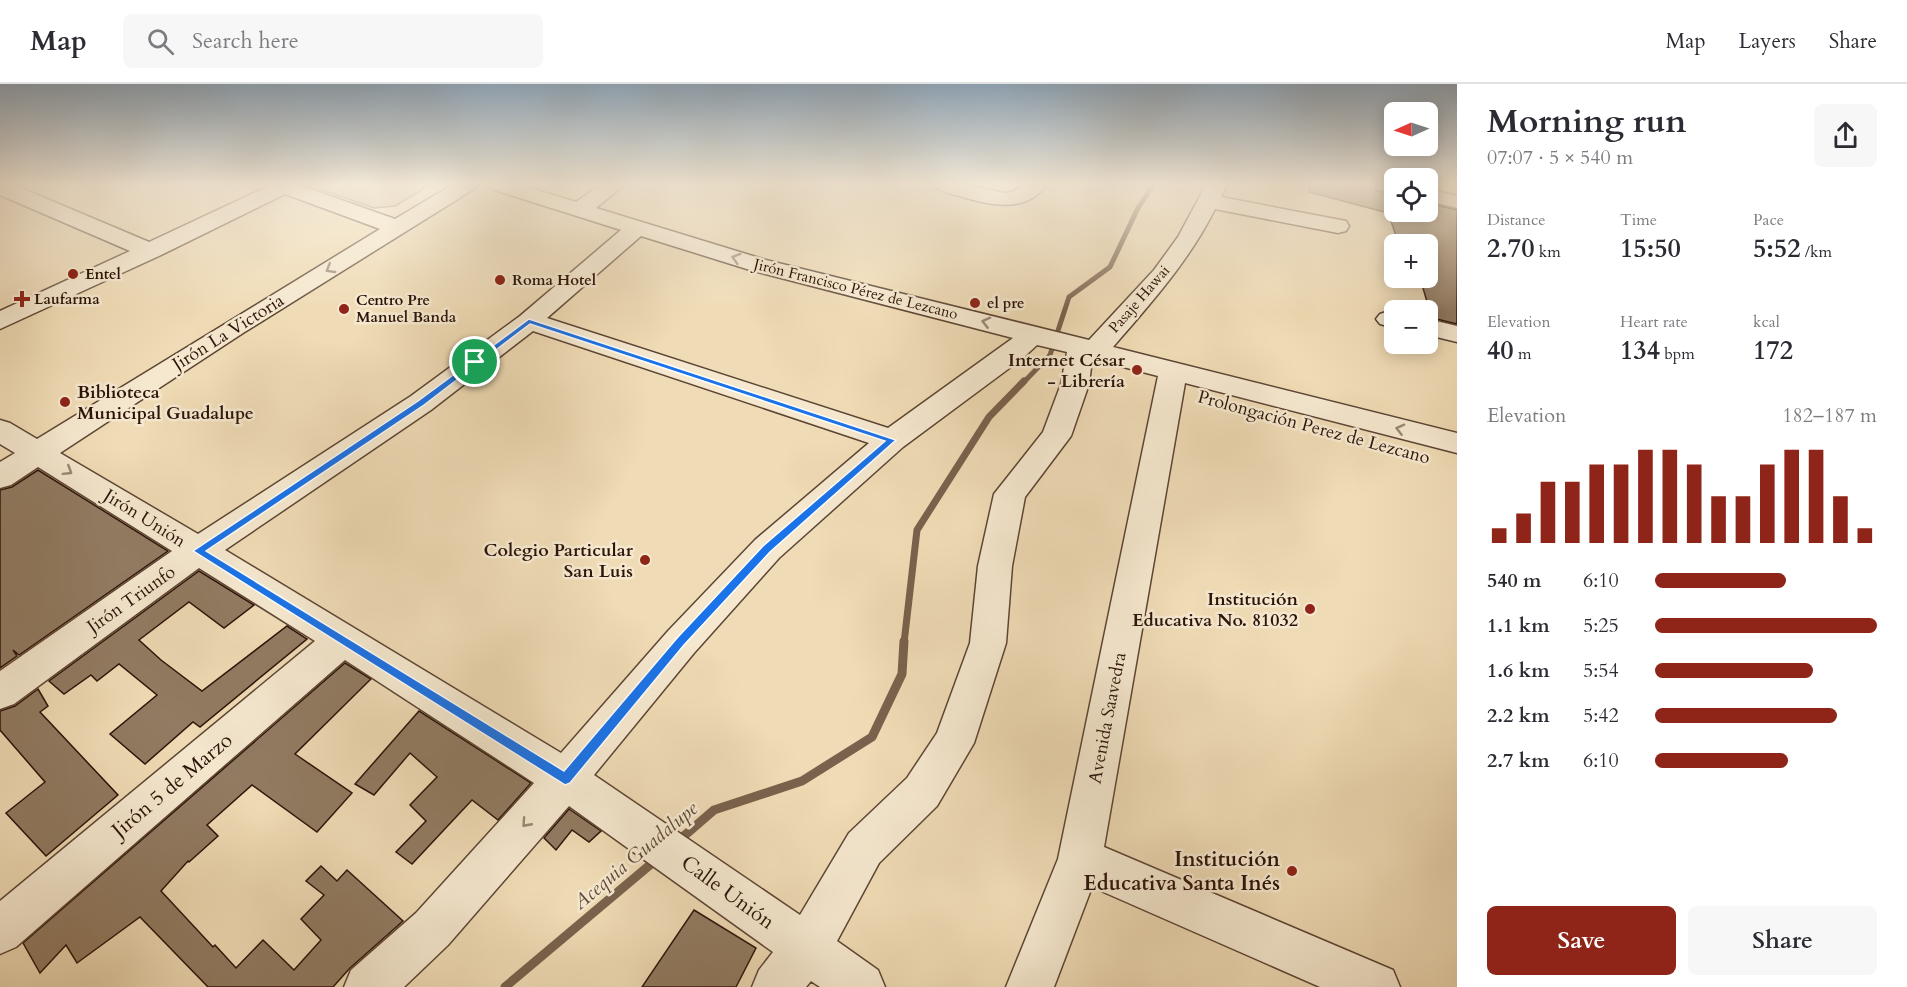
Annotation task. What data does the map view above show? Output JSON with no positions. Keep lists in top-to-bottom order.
{
  "streets": {
    "street": [
      "Jirón Francisco Pérez de Lezcano",
      "Pasaje Hawai",
      "Jirón La Victoria",
      "Prolongación Perez de Lezcano",
      "Jirón Unión",
      "Jirón Triunfo",
      "Avenida Saavedra",
      "Jirón 5 de Marzo",
      "Calle Unión"
    ]
  },
  "crossings": [
    ["Jirón Francisco Pérez de Lezcano", "Pasaje Hawai"],
    ["Jirón Francisco Pérez de Lezcano", "Prolongación Perez de Lezcano"],
    ["Jirón Francisco Pérez de Lezcano", "Jirón Triunfo"],
    ["Jirón Francisco Pérez de Lezcano", "Avenida Saavedra"],
    ["Pasaje Hawai", "Jirón Unión"],
    ["Pasaje Hawai", "Calle Unión"],
    ["Jirón La Victoria", "Jirón Unión"],
    ["Prolongación Perez de Lezcano", "Avenida Saavedra"],
    ["Jirón Unión", "Jirón Triunfo"],
    ["Jirón Unión", "Jirón 5 de Marzo"],
    ["Jirón Unión", "Calle Unión"]
  ],
  "water": ["Acequia Guadalupe"],
  "places": {
    "other": [
      "Entel",
      "Roma Hotel",
      "el pre",
      "Centro Pre Manuel Banda",
      "Internet César - Librería",
      "Biblioteca Municipal Guadalupe",
      "Colegio Particular San Luis",
      "Institución Educativa No. 81032",
      "Institución Educativa Santa Inés"
    ],
    "health": ["Laufarma"]
  },
  "north": "left",
  "page": {
    "header": "Map",
    "search": "Search here",
    "nav": ["Map", "Layers", "Share"],
    "heading": ["Morning run", "07:07 · 5 × 540 m"],
    "map_buttons": ["+", "−"],
    "stats": [
      ["Distance", "2.70 km"],
      ["Time", "15:50"],
      ["Pace", "5:52 /km"],
      ["Elevation", "40 m"],
      ["Heart rate", "134 bpm"],
      ["kcal", "172"]
    ],
    "chart": ["Elevation", "182–187 m"],
    "list": [
      {
        "name": "540 m",
        "note": "6:10"
      },
      {
        "name": "1.1 km",
        "note": "5:25"
      },
      {
        "name": "1.6 km",
        "note": "5:54"
      },
      {
        "name": "2.2 km",
        "note": "5:42"
      },
      {
        "name": "2.7 km",
        "note": "6:10"
      }
    ],
    "buttons": ["Save", "Share"]
  }
}
